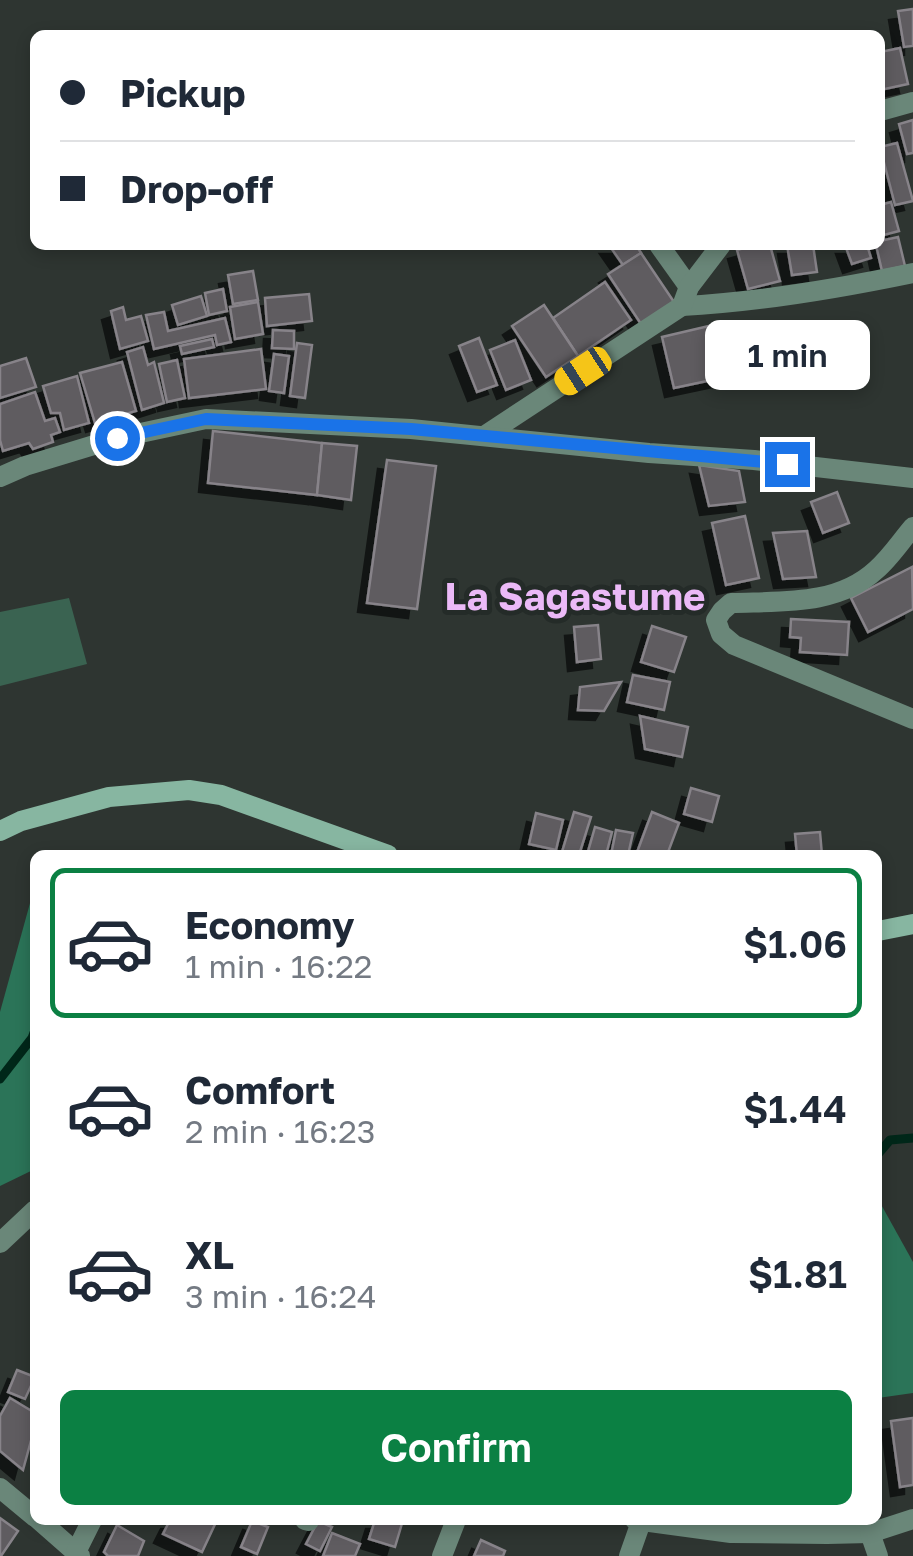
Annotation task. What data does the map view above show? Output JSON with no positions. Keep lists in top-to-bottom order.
{
  "districts": ["La Sagastume"],
  "page": {
    "banner": ["Pickup", "Drop-off"],
    "bubble": "1 min",
    "list": [
      {
        "name": "Economy",
        "note": "1 min · 16:22",
        "value": "$1.06"
      },
      {
        "name": "Comfort",
        "note": "2 min · 16:23",
        "value": "$1.44"
      },
      {
        "name": "XL",
        "note": "3 min · 16:24",
        "value": "$1.81"
      }
    ],
    "buttons": "Confirm"
  }
}
